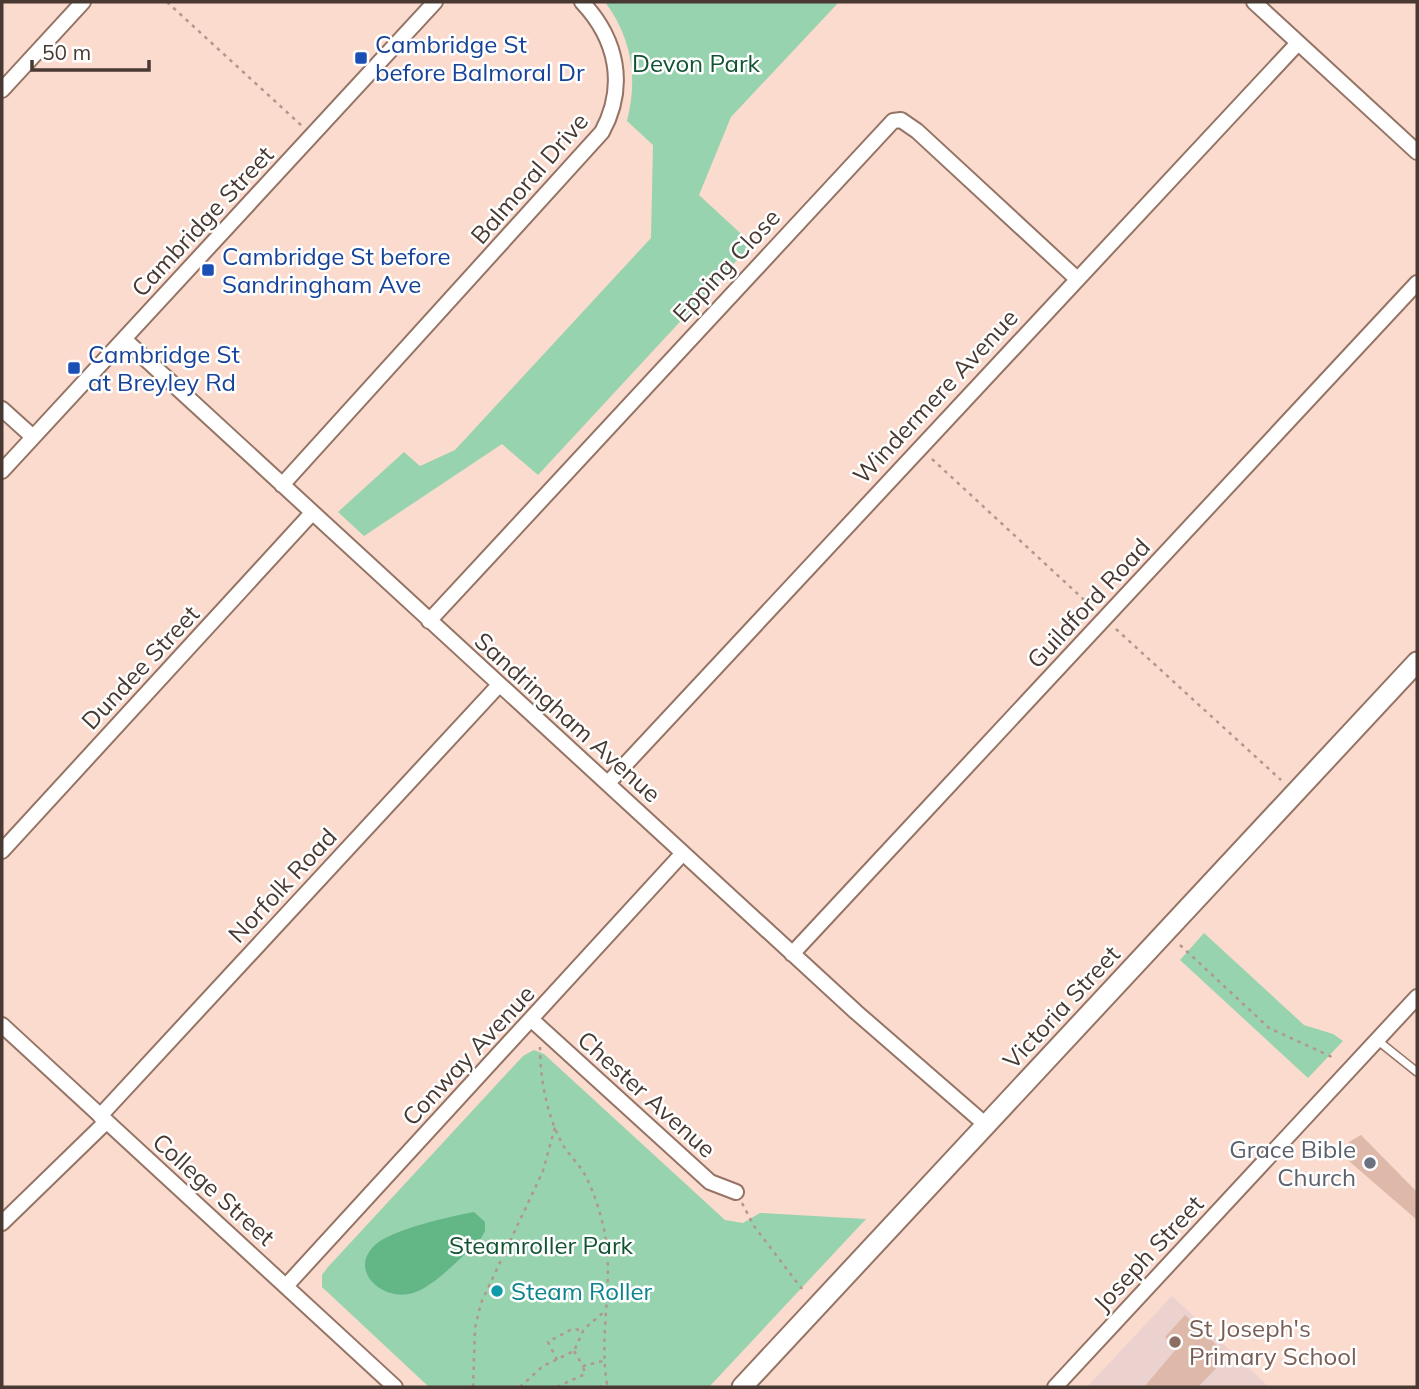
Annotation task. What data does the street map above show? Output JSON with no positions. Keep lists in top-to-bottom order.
{
  "streets": {
    "street": [
      "Balmoral Drive",
      "Cambridge Street",
      "Epping Close",
      "Windermere Avenue",
      "Guildford Road",
      "Dundee Street",
      "Sandringham Avenue",
      "Norfolk Road",
      "Victoria Street",
      "Conway Avenue",
      "Chester Avenue",
      "College Street",
      "Joseph Street"
    ]
  },
  "crossings": [
    ["Balmoral Drive", "Sandringham Avenue"],
    ["Cambridge Street", "Sandringham Avenue"],
    ["Epping Close", "Windermere Avenue"],
    ["Epping Close", "Sandringham Avenue"],
    ["Windermere Avenue", "Sandringham Avenue"],
    ["Guildford Road", "Sandringham Avenue"],
    ["Dundee Street", "Sandringham Avenue"],
    ["Sandringham Avenue", "Norfolk Road"],
    ["Sandringham Avenue", "Victoria Street"],
    ["Sandringham Avenue", "Conway Avenue"],
    ["Norfolk Road", "College Street"],
    ["Conway Avenue", "Chester Avenue"],
    ["Conway Avenue", "College Street"]
  ],
  "parks": ["Devon Park", "Steamroller Park"],
  "places": {
    "transit": ["Cambridge St before Balmoral Dr", "Cambridge St before Sandringham Ave", "Cambridge St at Breyley Rd"],
    "other": ["Grace Bible Church", "Steam Roller", "St Joseph's Primary School"]
  },
  "scale_bar": "50 m"
}
